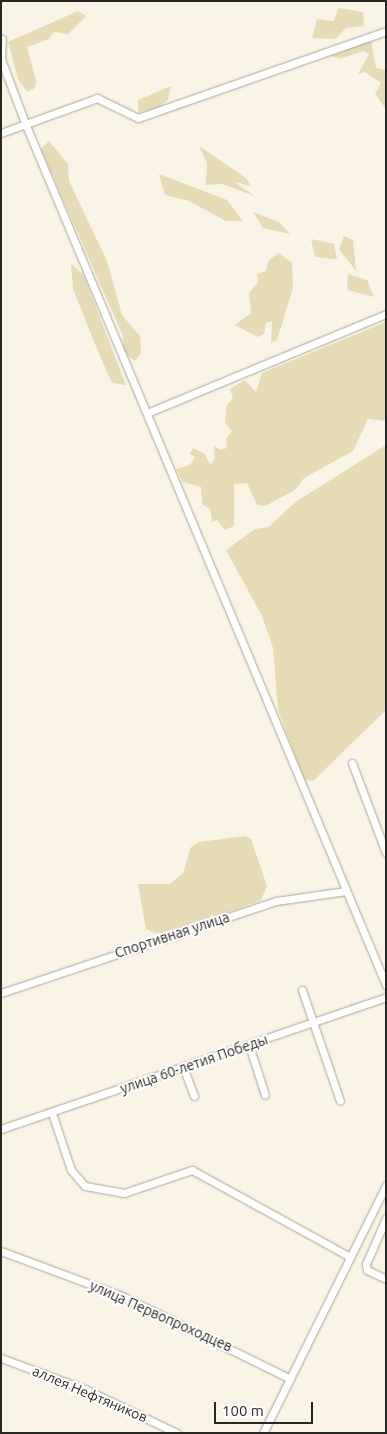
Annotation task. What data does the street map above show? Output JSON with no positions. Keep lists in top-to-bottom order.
{
  "streets": {
    "street": [
      "Спортивная улица",
      "улица 60-летия Победы",
      "улица Первопроходцев",
      "аллея Нефтяников"
    ]
  },
  "scale_bar": "100 m"
}
